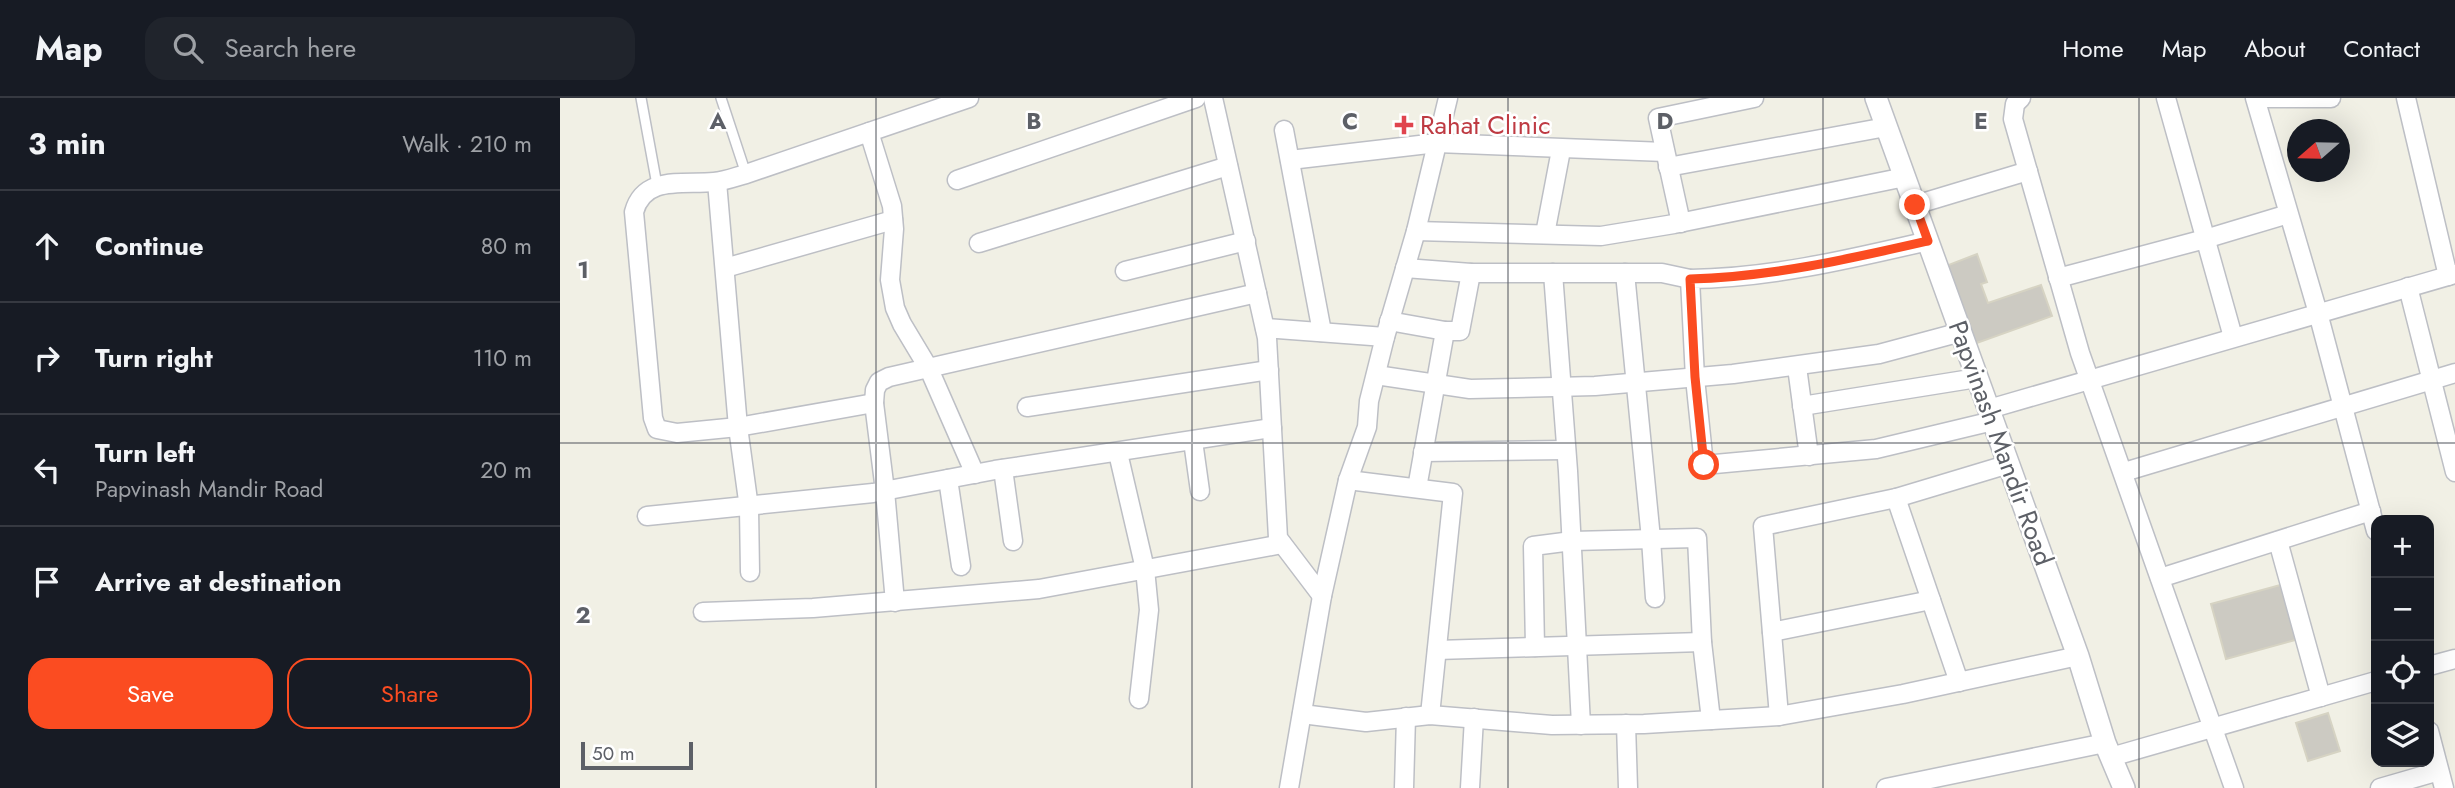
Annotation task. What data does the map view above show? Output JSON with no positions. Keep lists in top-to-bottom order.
{
  "streets": {
    "street": ["Papvinash Mandir Road"]
  },
  "places": {
    "health": ["Rahat Clinic"]
  },
  "scale_bar": "50 m",
  "north": "left",
  "page": {
    "header": "Map",
    "search": "Search here",
    "nav": [
      "Home",
      "Map",
      "About",
      "Contact"
    ],
    "heading": ["3 min", "Walk · 210 m"],
    "list": [
      ["Continue", "80 m"],
      ["Turn right", "110 m"],
      ["Turn left", "Papvinash Mandir Road", "20 m"],
      "Arrive at destination"
    ],
    "map_buttons": ["+", "−"],
    "buttons": ["Save", "Share"],
    "scale": "50 m"
  },
  "grid": {
    "columns": [
      "A",
      "B",
      "C",
      "D",
      "E"
    ],
    "rows": ["1", "2"]
  }
}
